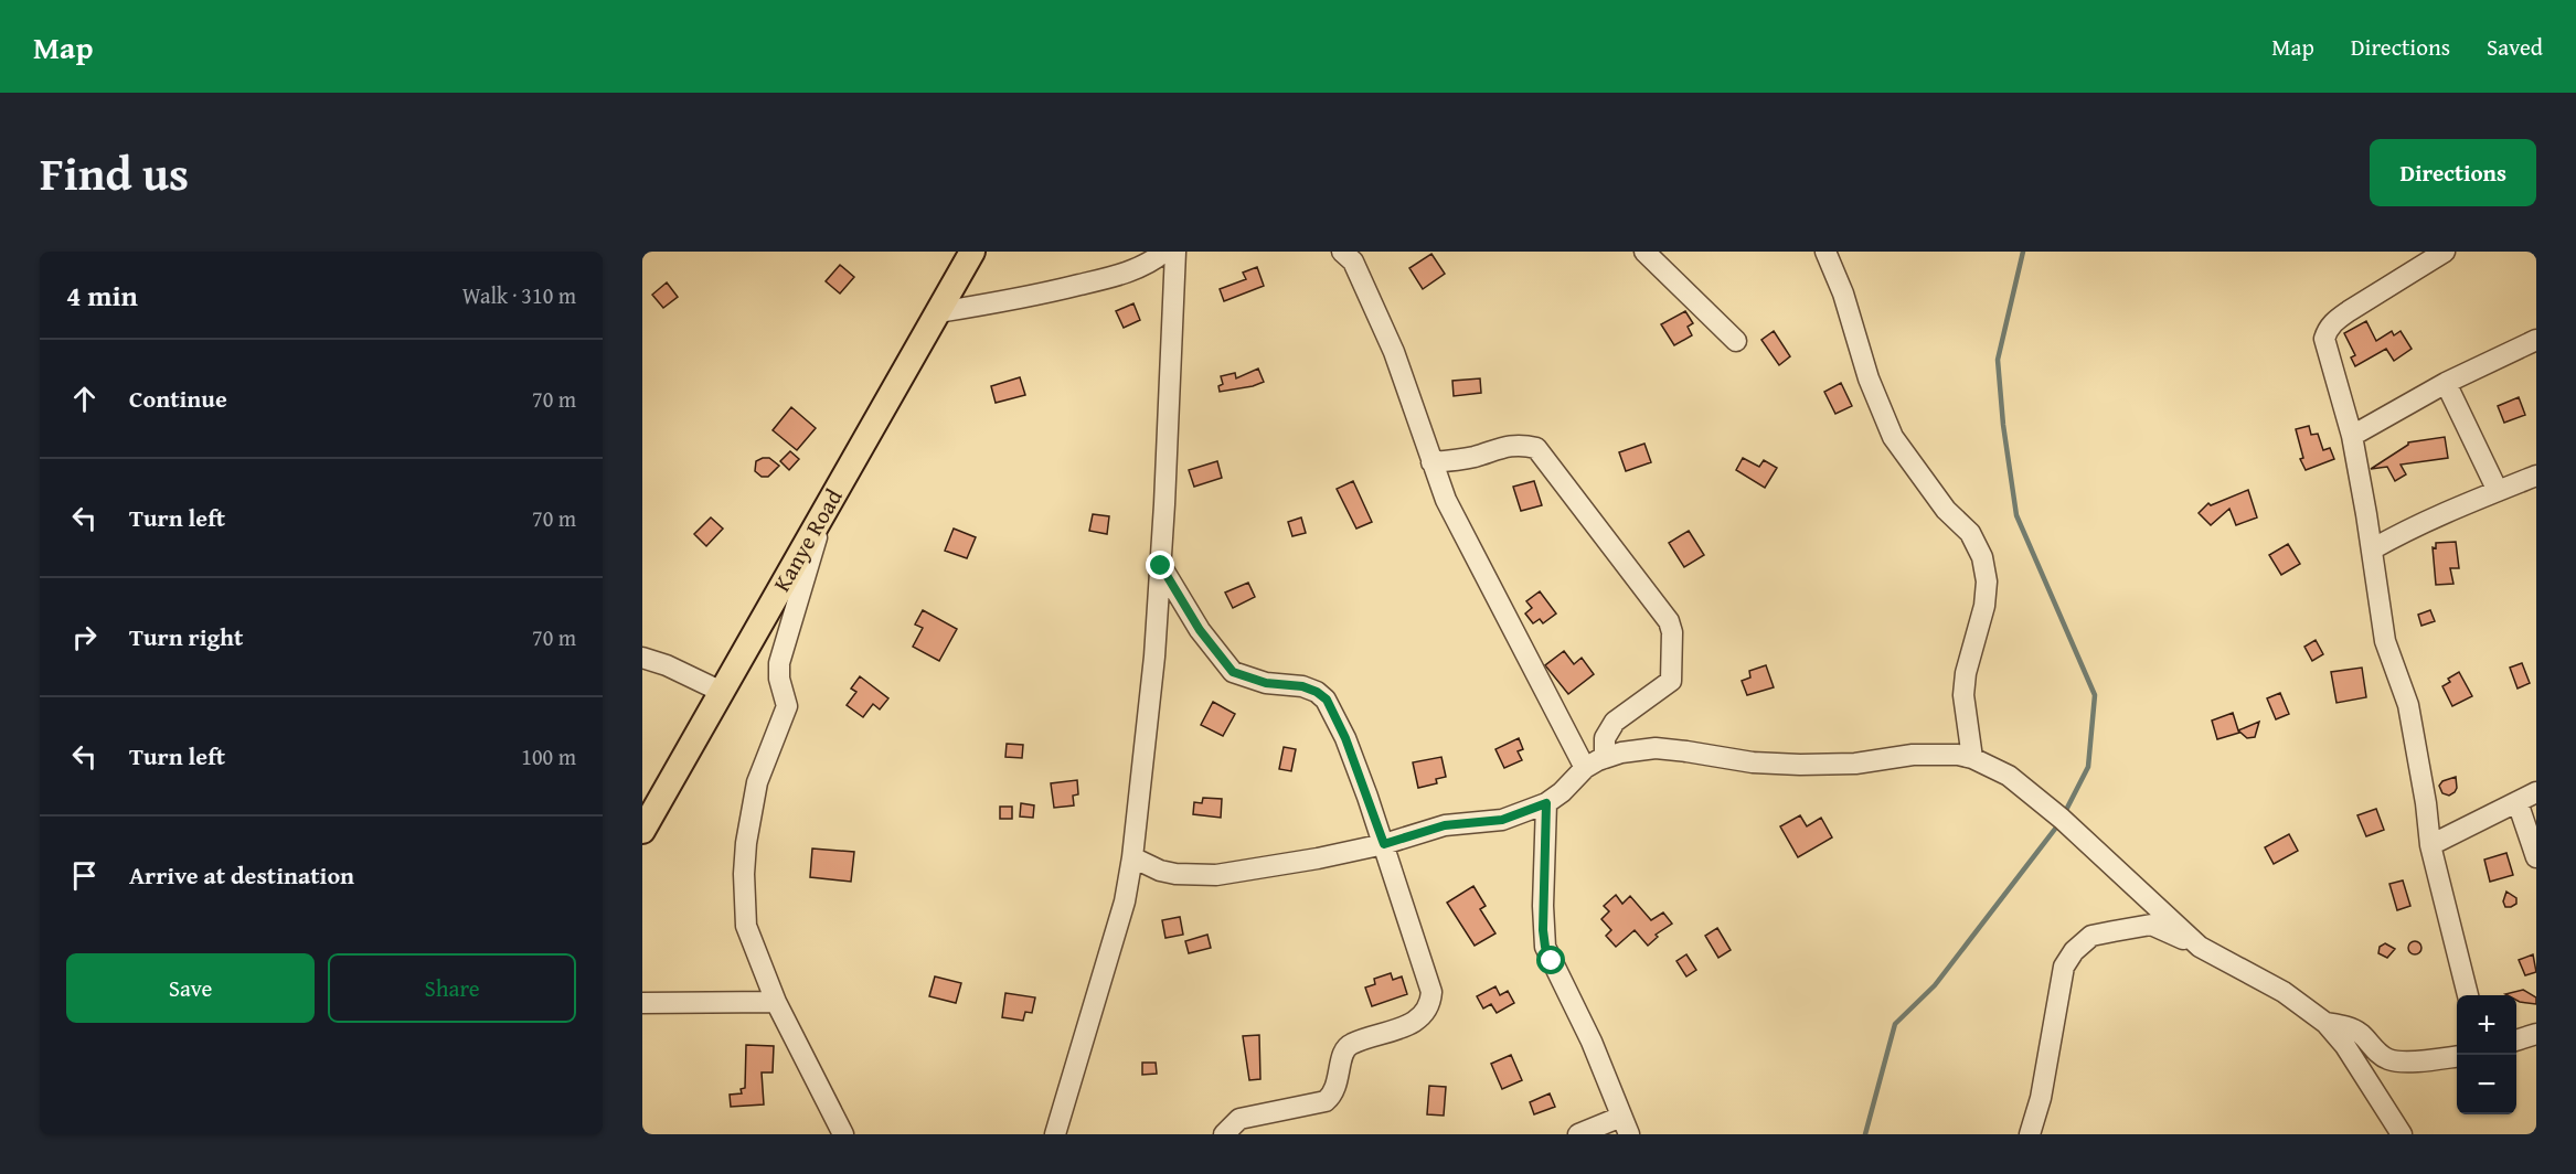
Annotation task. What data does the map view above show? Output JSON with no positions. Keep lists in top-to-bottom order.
{
  "streets": {
    "main road": ["Kanye Road"]
  },
  "page": {
    "header": "Map",
    "nav": ["Map", "Directions", "Saved"],
    "title": "Find us",
    "buttons": [
      "Directions",
      ["Save", "Share"]
    ],
    "heading": ["4 min", "Walk · 310 m"],
    "list": [
      ["Continue", "70 m"],
      ["Turn left", "70 m"],
      ["Turn right", "70 m"],
      ["Turn left", "100 m"],
      "Arrive at destination"
    ],
    "map_buttons": ["+", "−"]
  }
}
